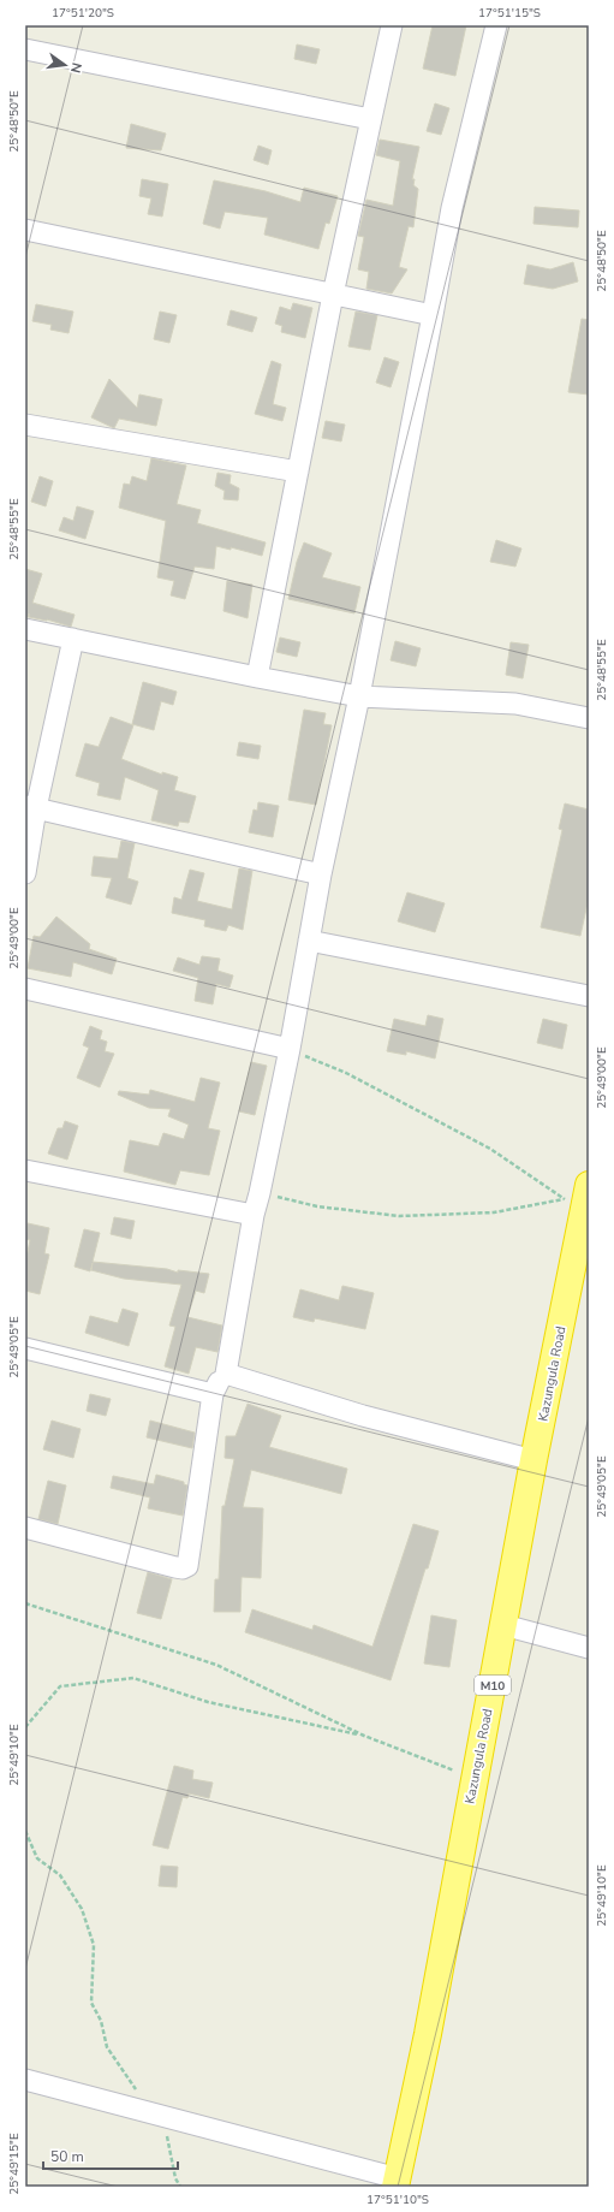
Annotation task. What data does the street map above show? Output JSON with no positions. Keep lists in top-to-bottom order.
{
  "streets": {
    "highway": ["Kazungula Road", "M10"]
  },
  "scale_bar": "50 m",
  "north": "right",
  "coordinates": [
    "17°51'20\"S",
    "17°51'15\"S",
    "25°48'50\"E",
    "25°48'55\"E",
    "25°49'00\"E",
    "25°49'05\"E",
    "25°49'10\"E",
    "25°49'15\"E",
    "17°51'10\"S"
  ]
}
